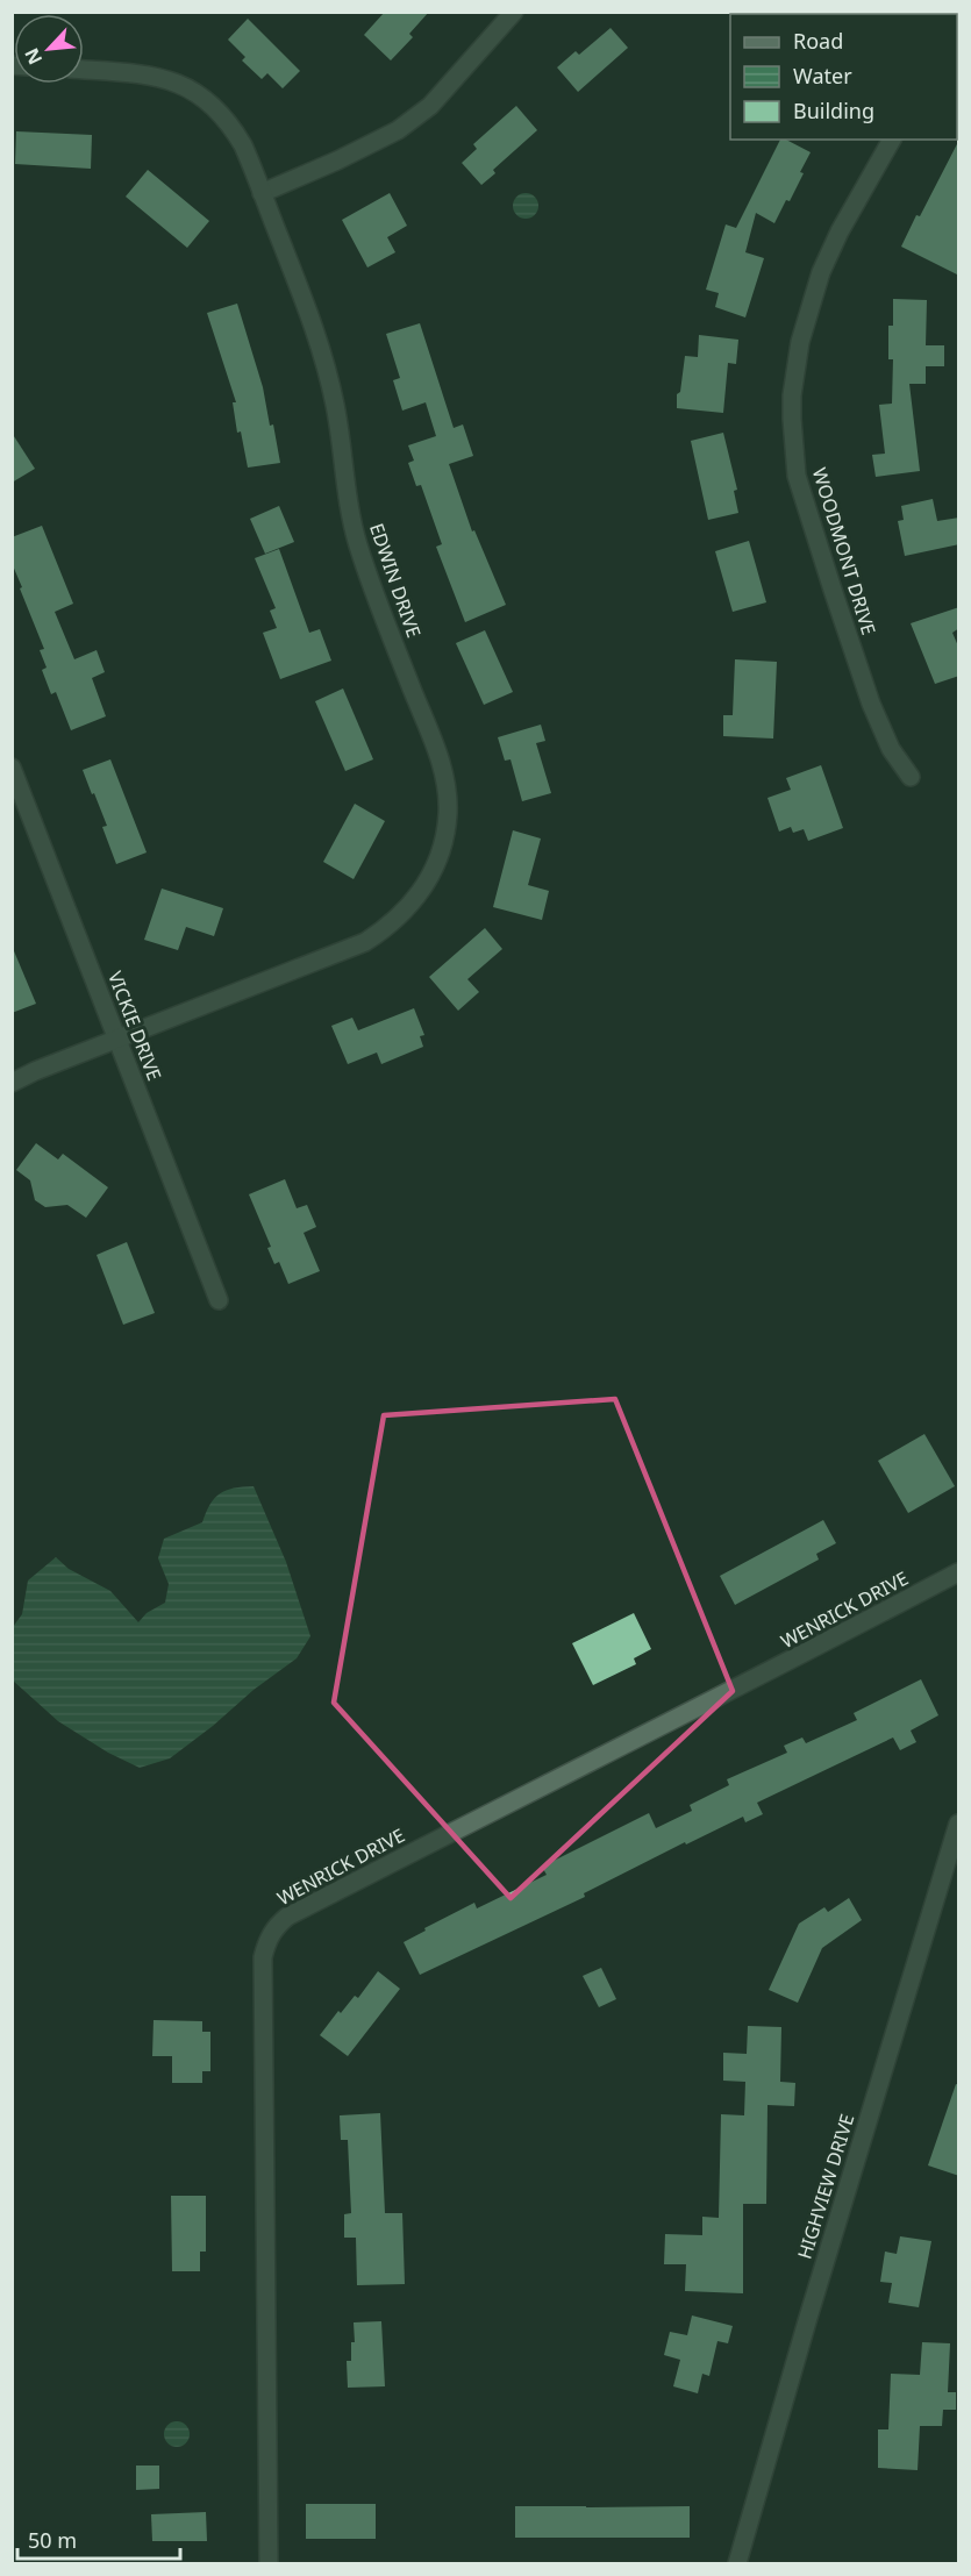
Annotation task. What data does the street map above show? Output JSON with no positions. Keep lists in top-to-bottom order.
{
  "streets": {
    "street": [
      "WOODMONT DRIVE",
      "EDWIN DRIVE",
      "VICKIE DRIVE",
      "WENRICK DRIVE",
      "HIGHVIEW DRIVE"
    ]
  },
  "crossings": [
    ["EDWIN DRIVE", "VICKIE DRIVE"]
  ],
  "legend": ["Road", "Water", "Building"],
  "scale_bar": "50 m",
  "north": "bottom left"
}
